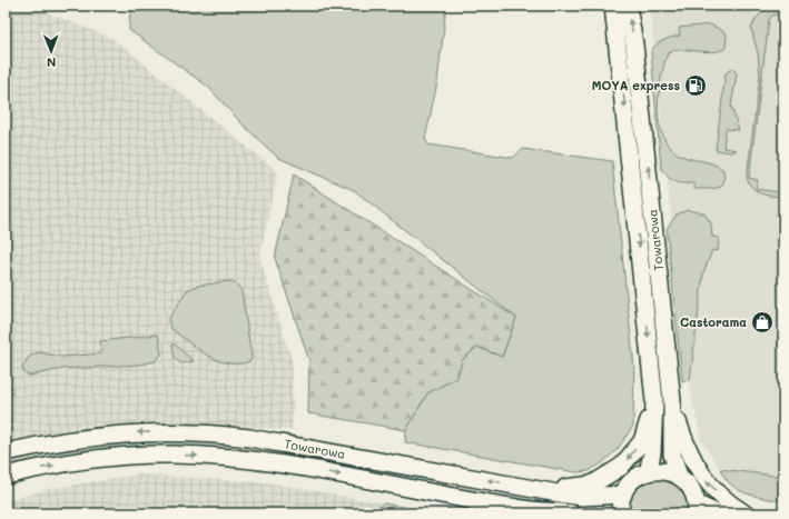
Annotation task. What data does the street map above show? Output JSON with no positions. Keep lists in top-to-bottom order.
{
  "streets": {
    "street": ["Towarowa"]
  },
  "places": {
    "fuel station": ["MOYA express"],
    "shop": ["Castorama"]
  },
  "north": "bottom"
}
